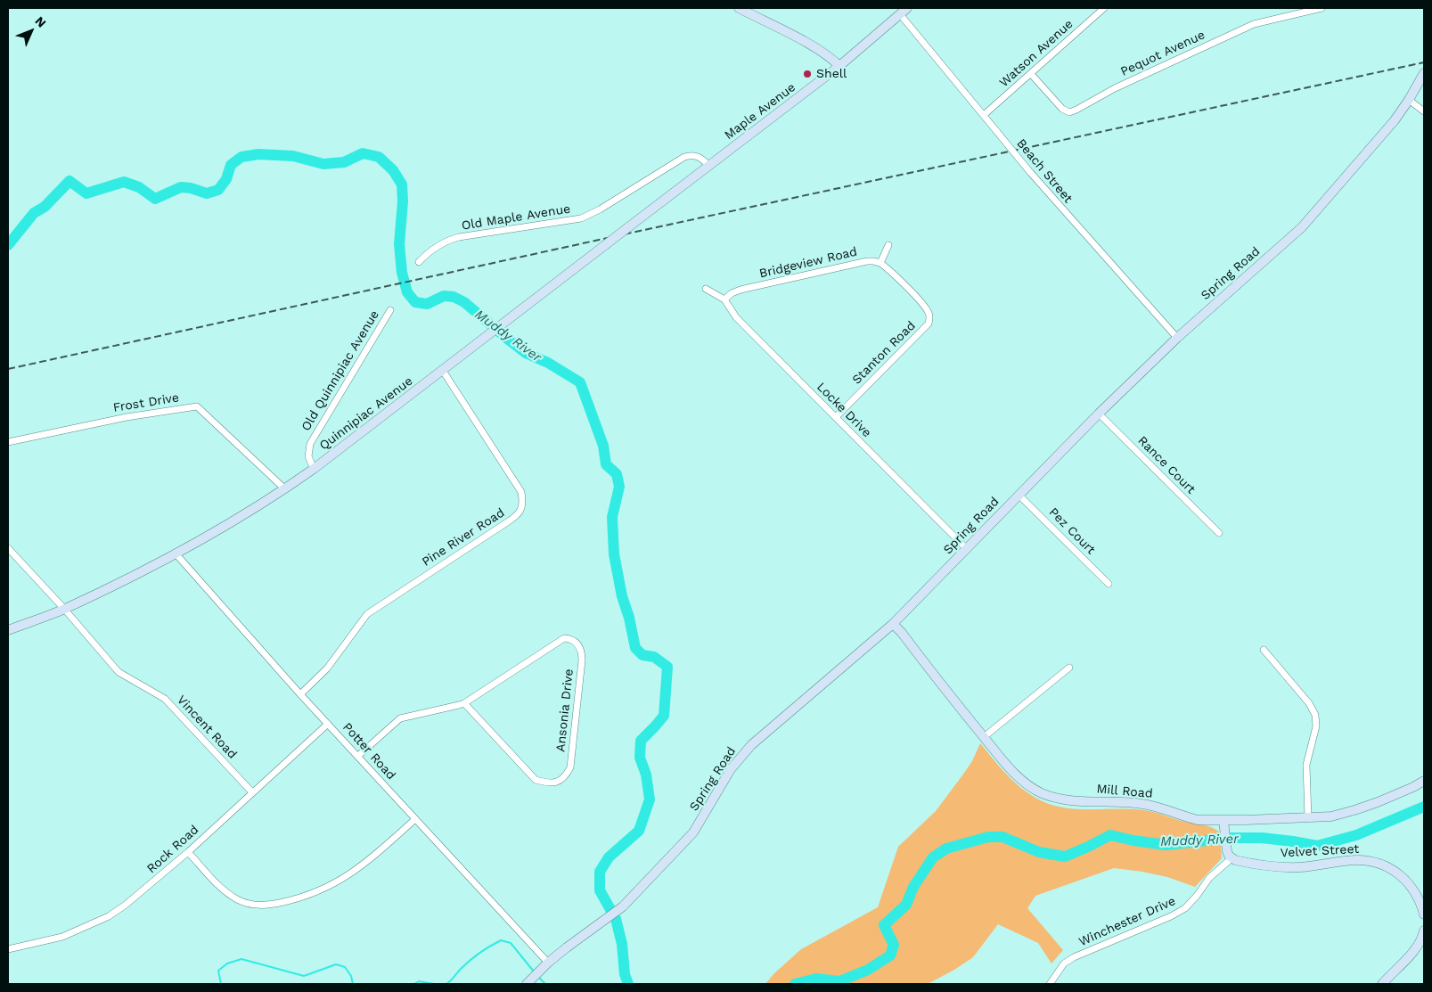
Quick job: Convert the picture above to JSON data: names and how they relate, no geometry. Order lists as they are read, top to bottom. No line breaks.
{"streets":{"street":["Watson Avenue","Pequot Avenue","Maple Avenue","Beach Street","Old Maple Avenue","Bridgeview Road","Spring Road","Stanton Road","Old Quinnipiac Avenue","Frost Drive","Locke Drive","Quinnipiac Avenue","Rance Court","Pez Court","Pine River Road","Ansonia Drive","Vincent Road","Potter Road","Mill Road","Rock Road","Velvet Street","Winchester Drive"]},"crossings":[["Watson Avenue","Pequot Avenue"],["Watson Avenue","Beach Street"],["Maple Avenue","Beach Street"],["Maple Avenue","Old Maple Avenue"],["Maple Avenue","Quinnipiac Avenue"],["Beach Street","Spring Road"],["Old Maple Avenue","Quinnipiac Avenue"],["Bridgeview Road","Stanton Road"],["Bridgeview Road","Locke Drive"],["Spring Road","Locke Drive"],["Spring Road","Rance Court"],["Spring Road","Pez Court"],["Spring Road","Potter Road"],["Spring Road","Mill Road"],["Stanton Road","Locke Drive"],["Old Quinnipiac Avenue","Quinnipiac Avenue"],["Frost Drive","Quinnipiac Avenue"],["Quinnipiac Avenue","Pine River Road"],["Quinnipiac Avenue","Vincent Road"],["Quinnipiac Avenue","Potter Road"],["Pine River Road","Potter Road"],["Ansonia Drive","Potter Road"],["Vincent Road","Rock Road"],["Potter Road","Rock Road"],["Velvet Street","Winchester Drive"]],"water":["Muddy River"],"places":["Shell"],"north":"top right"}
